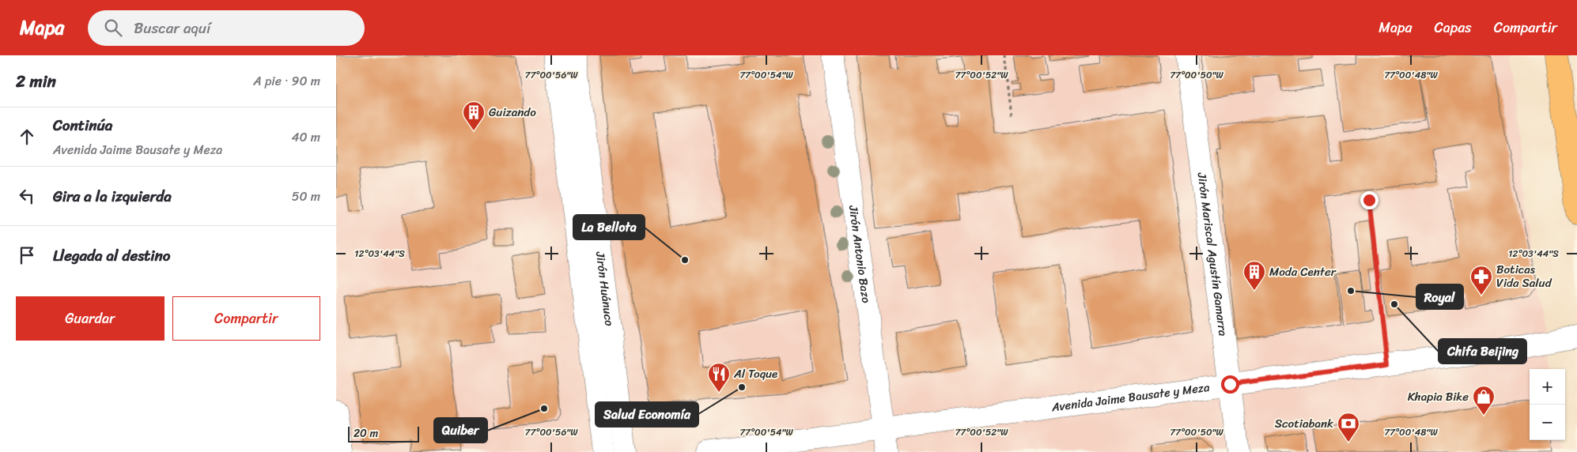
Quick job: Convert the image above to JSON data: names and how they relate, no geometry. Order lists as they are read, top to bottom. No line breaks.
{"streets":{"street":["Jirón Antonio Bazo","Jirón Mariscal Agustín Gamarra","Jirón Huánuco","Avenida Jaime Bausate y Meza"]},"crossings":[["Jirón Antonio Bazo","Avenida Jaime Bausate y Meza"],["Jirón Mariscal Agustín Gamarra","Avenida Jaime Bausate y Meza"]],"places":{"building":["Guizando","Moda Center"],"other":["La Bellota","Royal","Chifa Beijing","Salud Economía","Quiber"],"pharmacy":["Boticas Vida Salud"],"restaurant":["Al Toque"],"shop":["Khapia Bike"],"bank":["Scotiabank"]},"scale_bar":"20 m","page":{"header":"Mapa","search":"Buscar aquí","nav":["Mapa","Capas","Compartir"],"heading":["2 min","A pie · 90 m"],"list":[["Continúa","Avenida Jaime Bausate y Meza","40 m"],["Gira a la izquierda","50 m"],"Llegada al destino"],"buttons":["Guardar","Compartir"],"map_buttons":["+","−"],"scale":"20 m"},"coordinates":["77°00'56\"W","77°00'54\"W","77°00'52\"W","77°00'50\"W","77°00'48\"W","12°03'44\"S"]}
